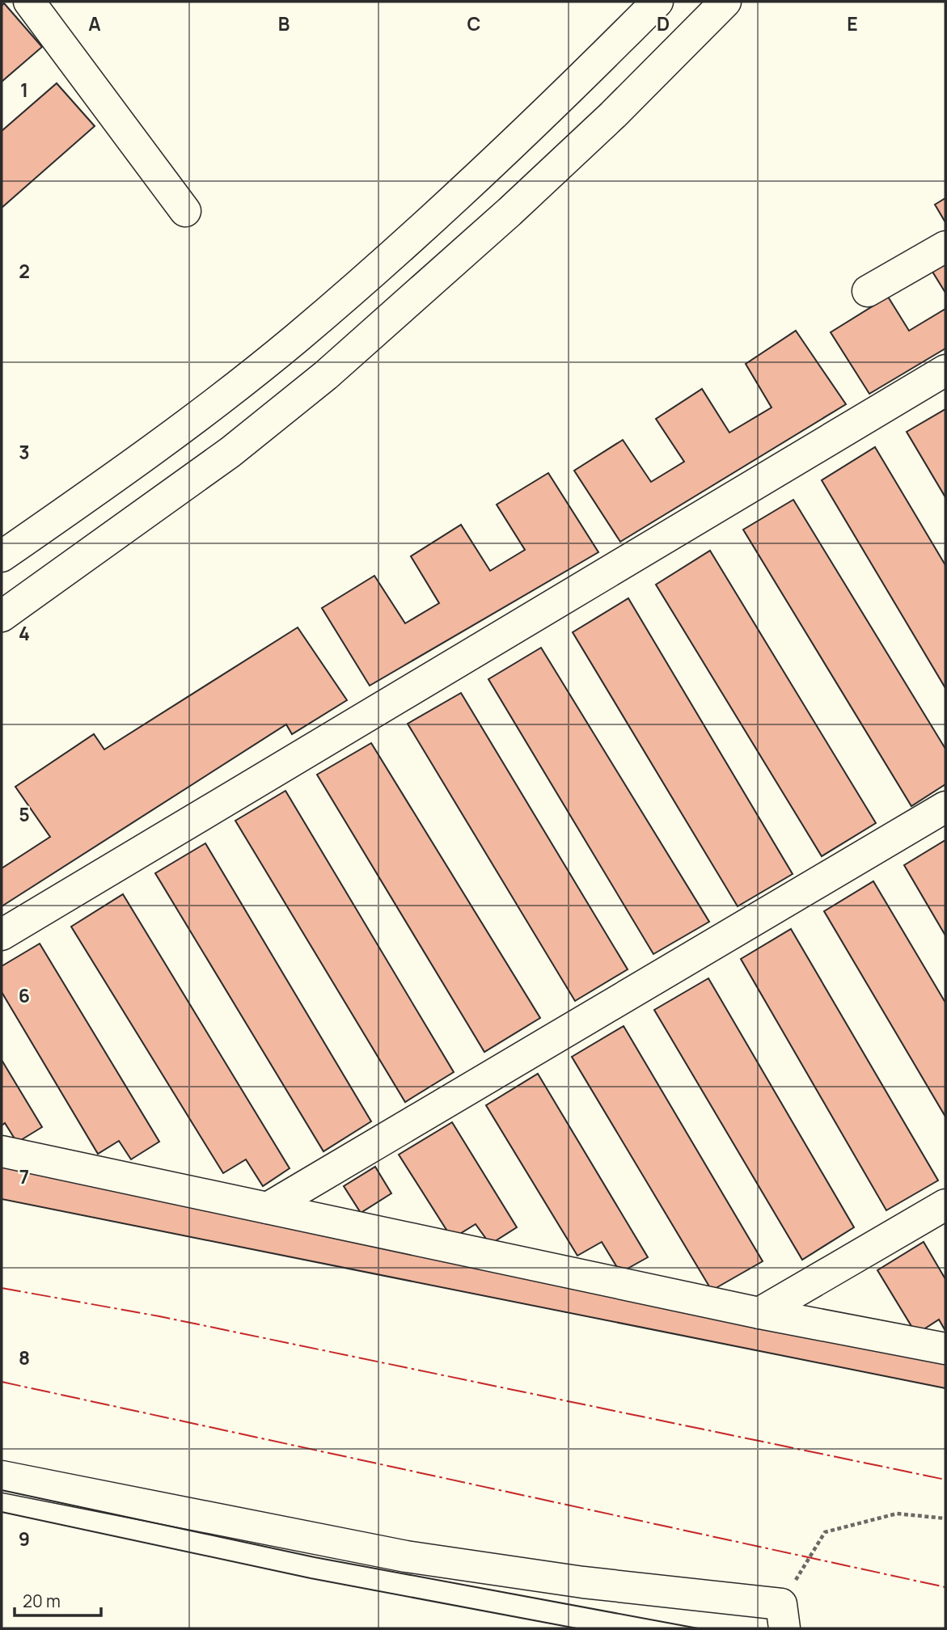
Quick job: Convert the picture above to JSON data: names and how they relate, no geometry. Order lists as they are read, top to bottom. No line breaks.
{"scale_bar":"20 m","grid":{"columns":["A","B","C","D","E"],"rows":["1","2","3","4","5","6","7","8","9"]}}
